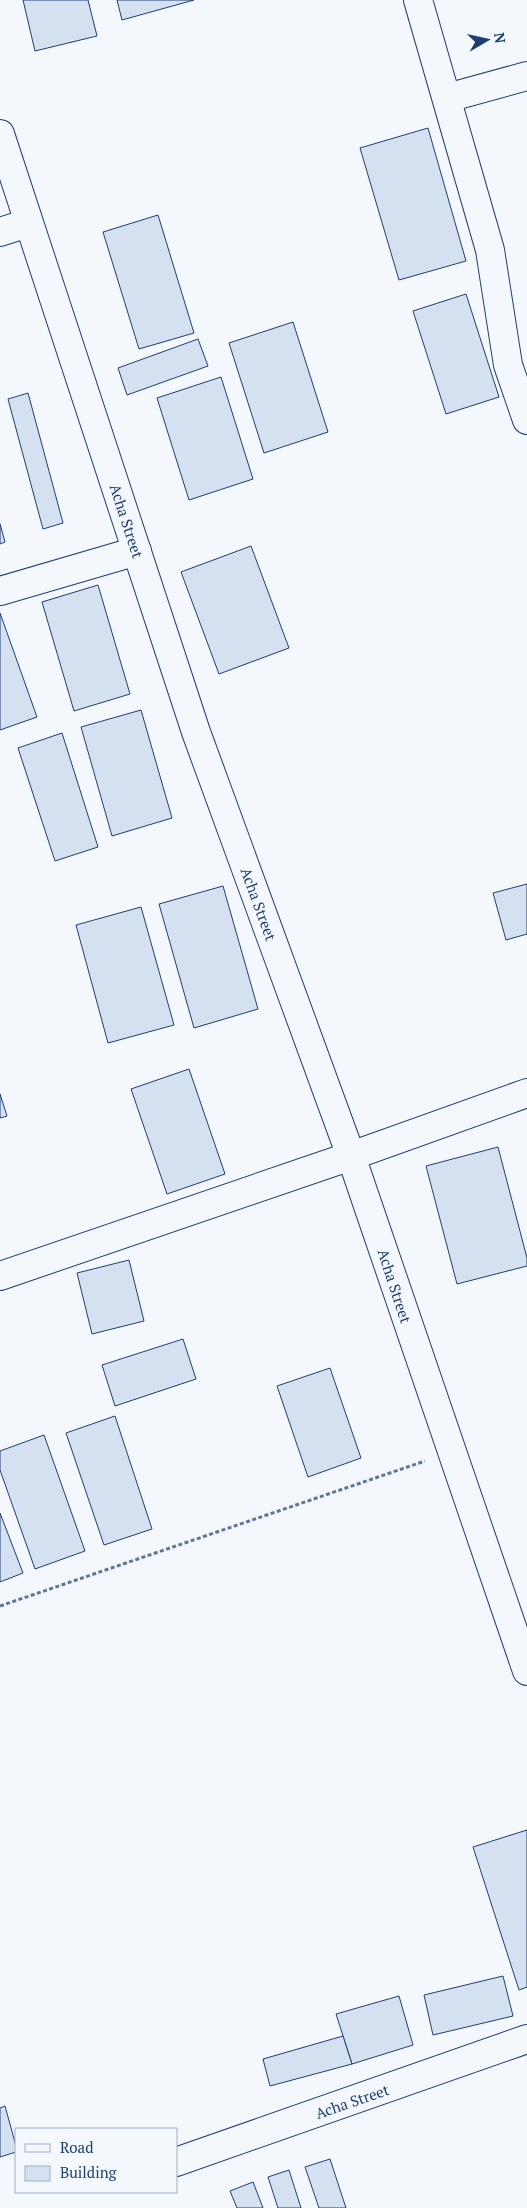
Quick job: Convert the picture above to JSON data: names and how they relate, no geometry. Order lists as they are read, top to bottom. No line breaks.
{"streets":{"street":["Acha Street"]},"legend":["Road","Building"],"north":"right"}
